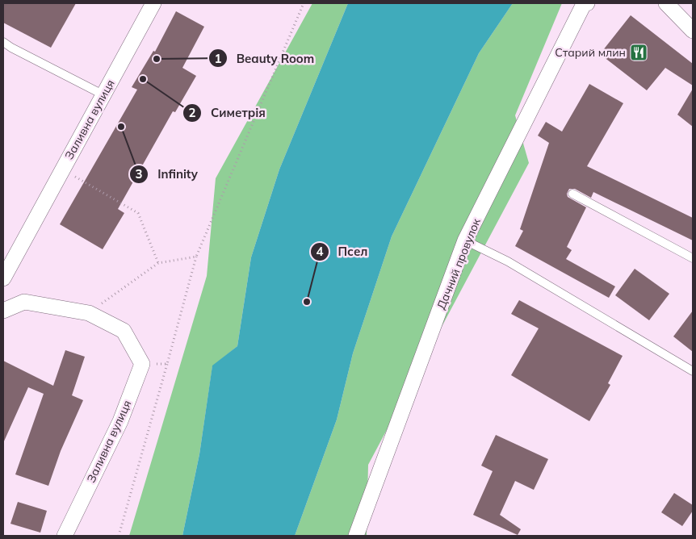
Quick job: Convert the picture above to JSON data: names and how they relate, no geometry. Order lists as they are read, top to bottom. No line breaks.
{"streets":{"street":["Заливна вулиця","Дачний провулок"]},"places":{"restaurant":["Старий млин"],"other":["Beauty Room","Симетрія","Infinity","Псел"]}}
